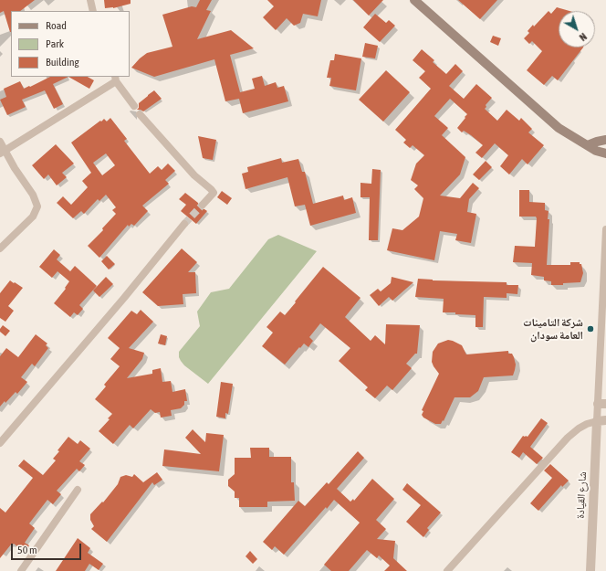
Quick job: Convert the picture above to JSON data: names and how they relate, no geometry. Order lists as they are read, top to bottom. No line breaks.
{"streets":{"street":["شارع القيادة"]},"places":["شركة التامينات العامة سودان"],"legend":["Road","Park","Building"],"scale_bar":"50 m","north":"bottom right"}
